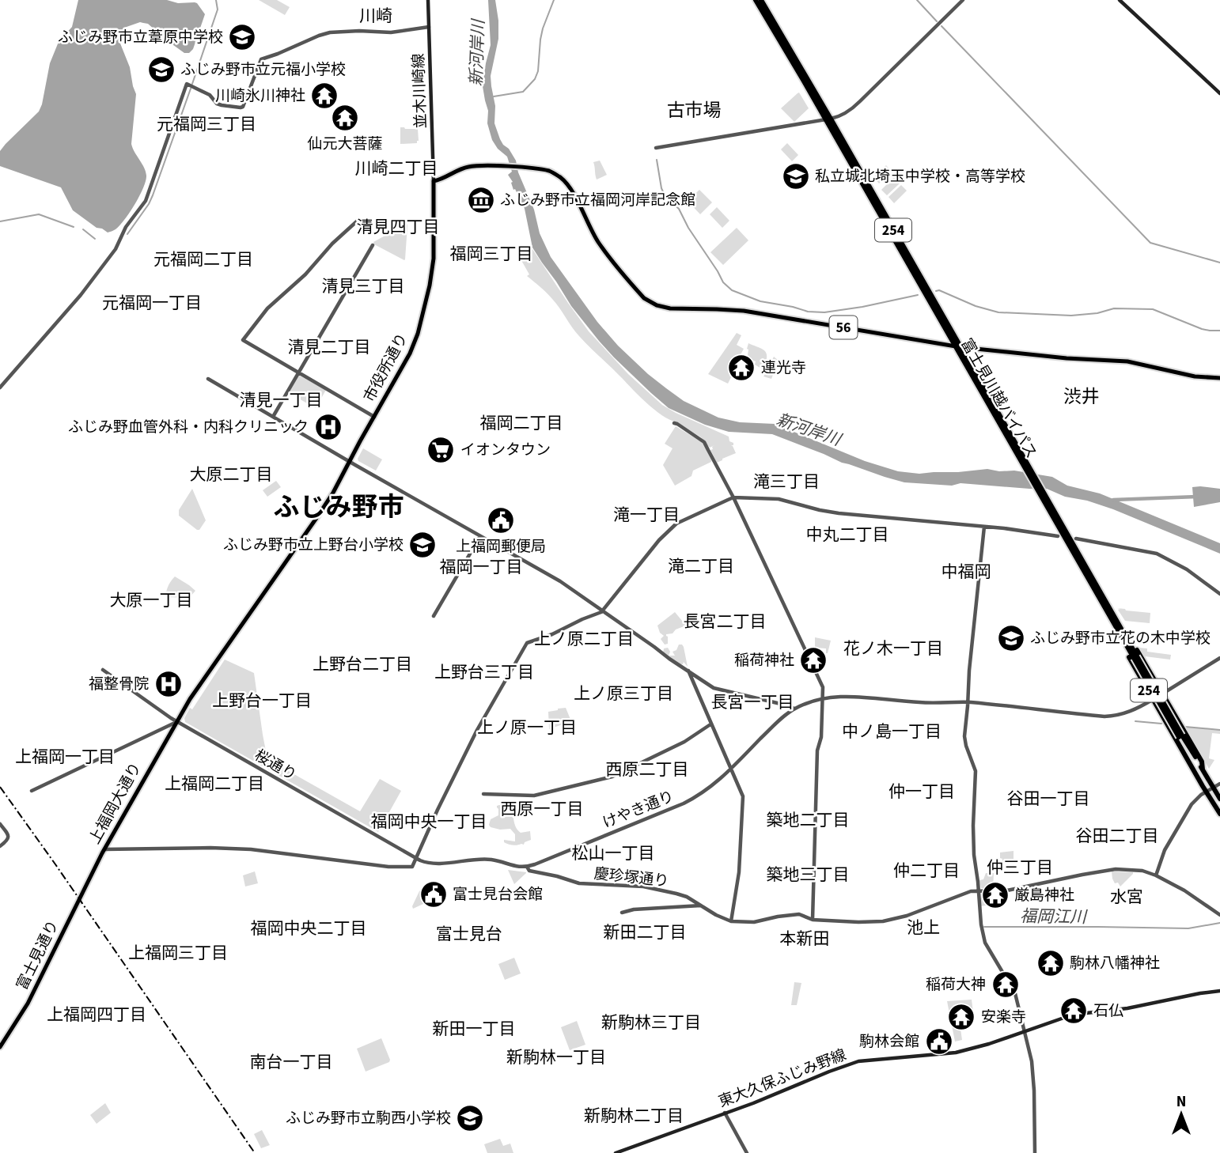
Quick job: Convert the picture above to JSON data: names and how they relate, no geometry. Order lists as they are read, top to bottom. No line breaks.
{"streets":{"highway":["254","富士見川越バイパス"],"main road":["並木川崎線","56","市役所通り","上福岡大通り","富士見通り","東大久保ふじみ野線"],"street":["桜通り","けやき通り","慶珍塚通り"]},"crossings":[["並木川崎線","56"],["並木川崎線","市役所通り"],["254","富士見川越バイパス"],["254","けやき通り"],["56","市役所通り"],["56","富士見川越バイパス"],["市役所通り","上福岡大通り"],["桜通り","上福岡大通り"],["桜通り","慶珍塚通り"],["上福岡大通り","富士見通り"],["けやき通り","慶珍塚通り"]],"districts":["川崎","古市場","元福岡三丁目","川崎二丁目","清見四丁目","福岡三丁目","元福岡二丁目","清見三丁目","元福岡一丁目","清見二丁目","渋井","清見一丁目","福岡二丁目","大原二丁目","滝三丁目","ふじみ野市","滝一丁目","中丸二丁目","滝二丁目","福岡一丁目","中福岡","大原一丁目","長宮二丁目","上ノ原二丁目","花ノ木一丁目","上野台二丁目","上野台三丁目","上ノ原三丁目","上野台一丁目","長宮一丁目","上ノ原一丁目","中ノ島一丁目","上福岡一丁目","西原二丁目","上福岡二丁目","仲一丁目","谷田一丁目","西原一丁目","築地二丁目","福岡中央一丁目","谷田二丁目","松山一丁目","仲三丁目","仲二丁目","築地三丁目","水宮","池上","福岡中央二丁目","新田二丁目","富士見台","本新田","上福岡三丁目","上福岡四丁目","新駒林三丁目","新田一丁目","新駒林一丁目","南台一丁目","新駒林二丁目"],"water":["新河岸川","福岡江川"],"places":{"school or university":["ふじみ野市立葦原中学校","ふじみ野市立元福小学校","私立城北埼玉中学校・高等学校","ふじみ野市立上野台小学校","ふじみ野市立花の木中学校","ふじみ野市立駒西小学校"],"temple":["川崎氷川神社","仙元大菩薩","連光寺","稲荷神社","厳島神社","駒林八幡神社","稲荷大神","石仏","安楽寺"],"museum":["ふじみ野市立福岡河岸記念館"],"hospital":["ふじみ野血管外科・内科クリニック","福整骨院"],"supermarket":["イオンタウン"],"public building":["上福岡郵便局","富士見台会館","駒林会館"]},"north":"top"}
